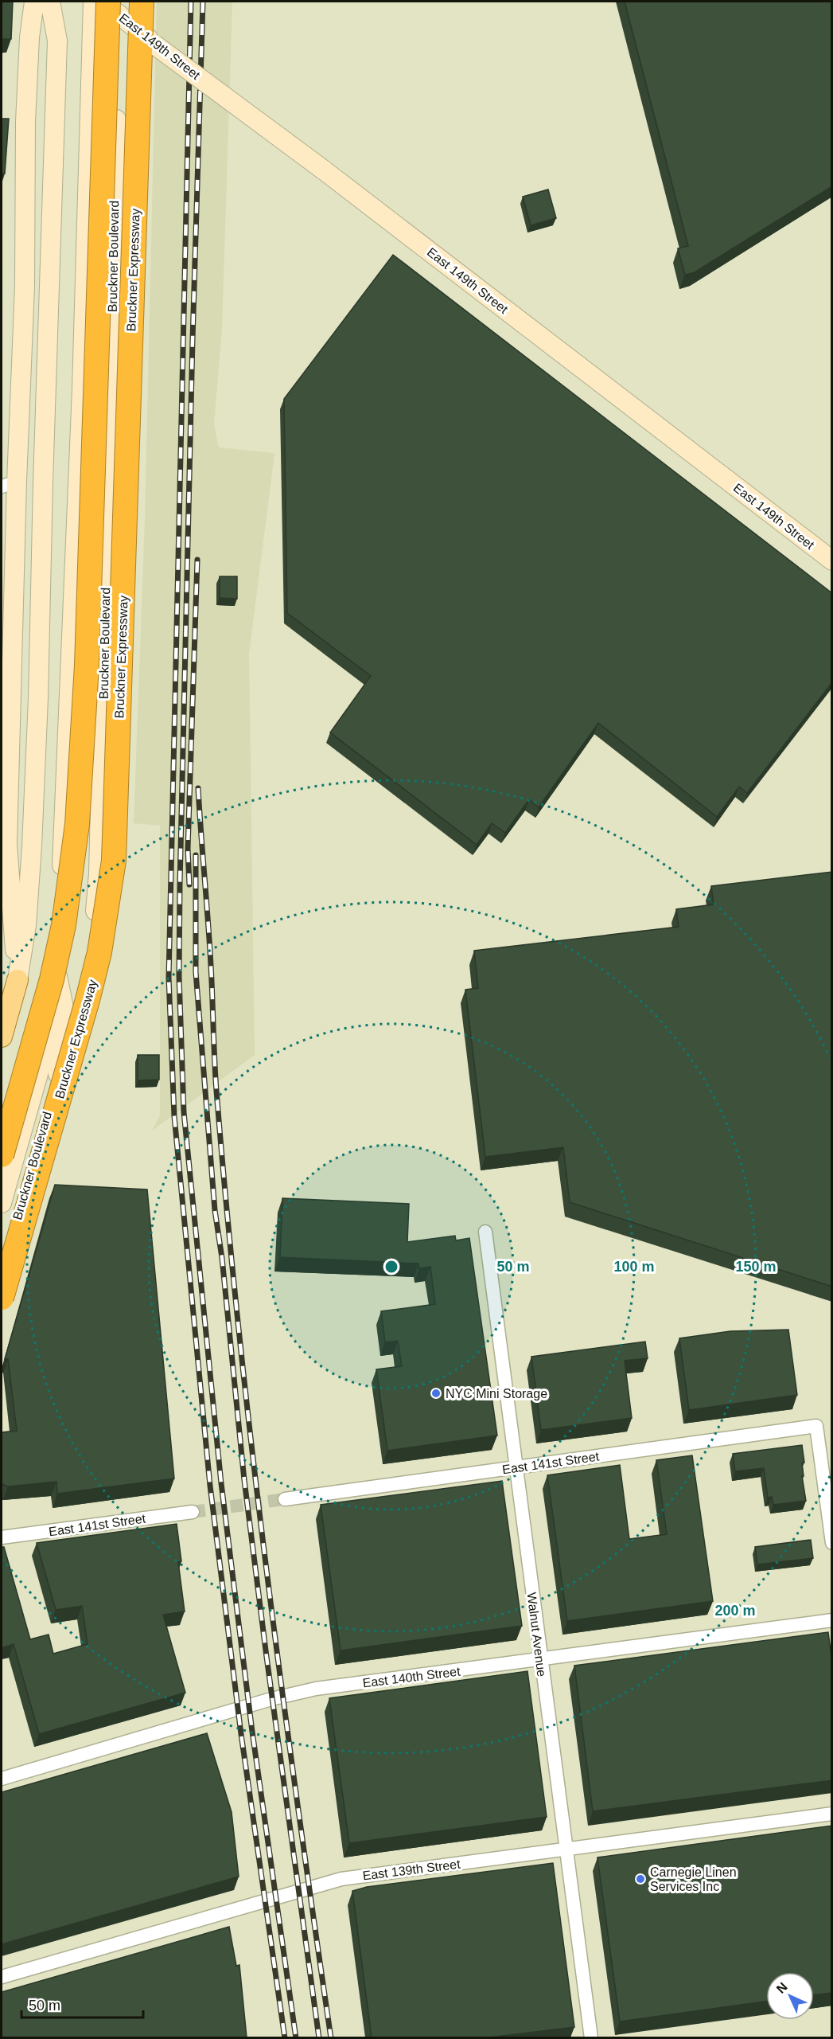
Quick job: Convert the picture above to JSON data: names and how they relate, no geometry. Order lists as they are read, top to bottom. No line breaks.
{"streets":{"highway":["Bruckner Expressway"],"main road":["East 149th Street","Bruckner Boulevard"],"street":["East 141st Street","Walnut Avenue","East 140th Street","East 139th Street"]},"crossings":[["East 149th Street","Bruckner Boulevard"],["East 141st Street","Walnut Avenue"],["Walnut Avenue","East 140th Street"],["Walnut Avenue","East 139th Street"]],"places":["NYC Mini Storage","Carnegie Linen Services Inc"],"scale_bar":"50 m","north":"top left","rings":["50 m","100 m","150 m","200 m"]}
